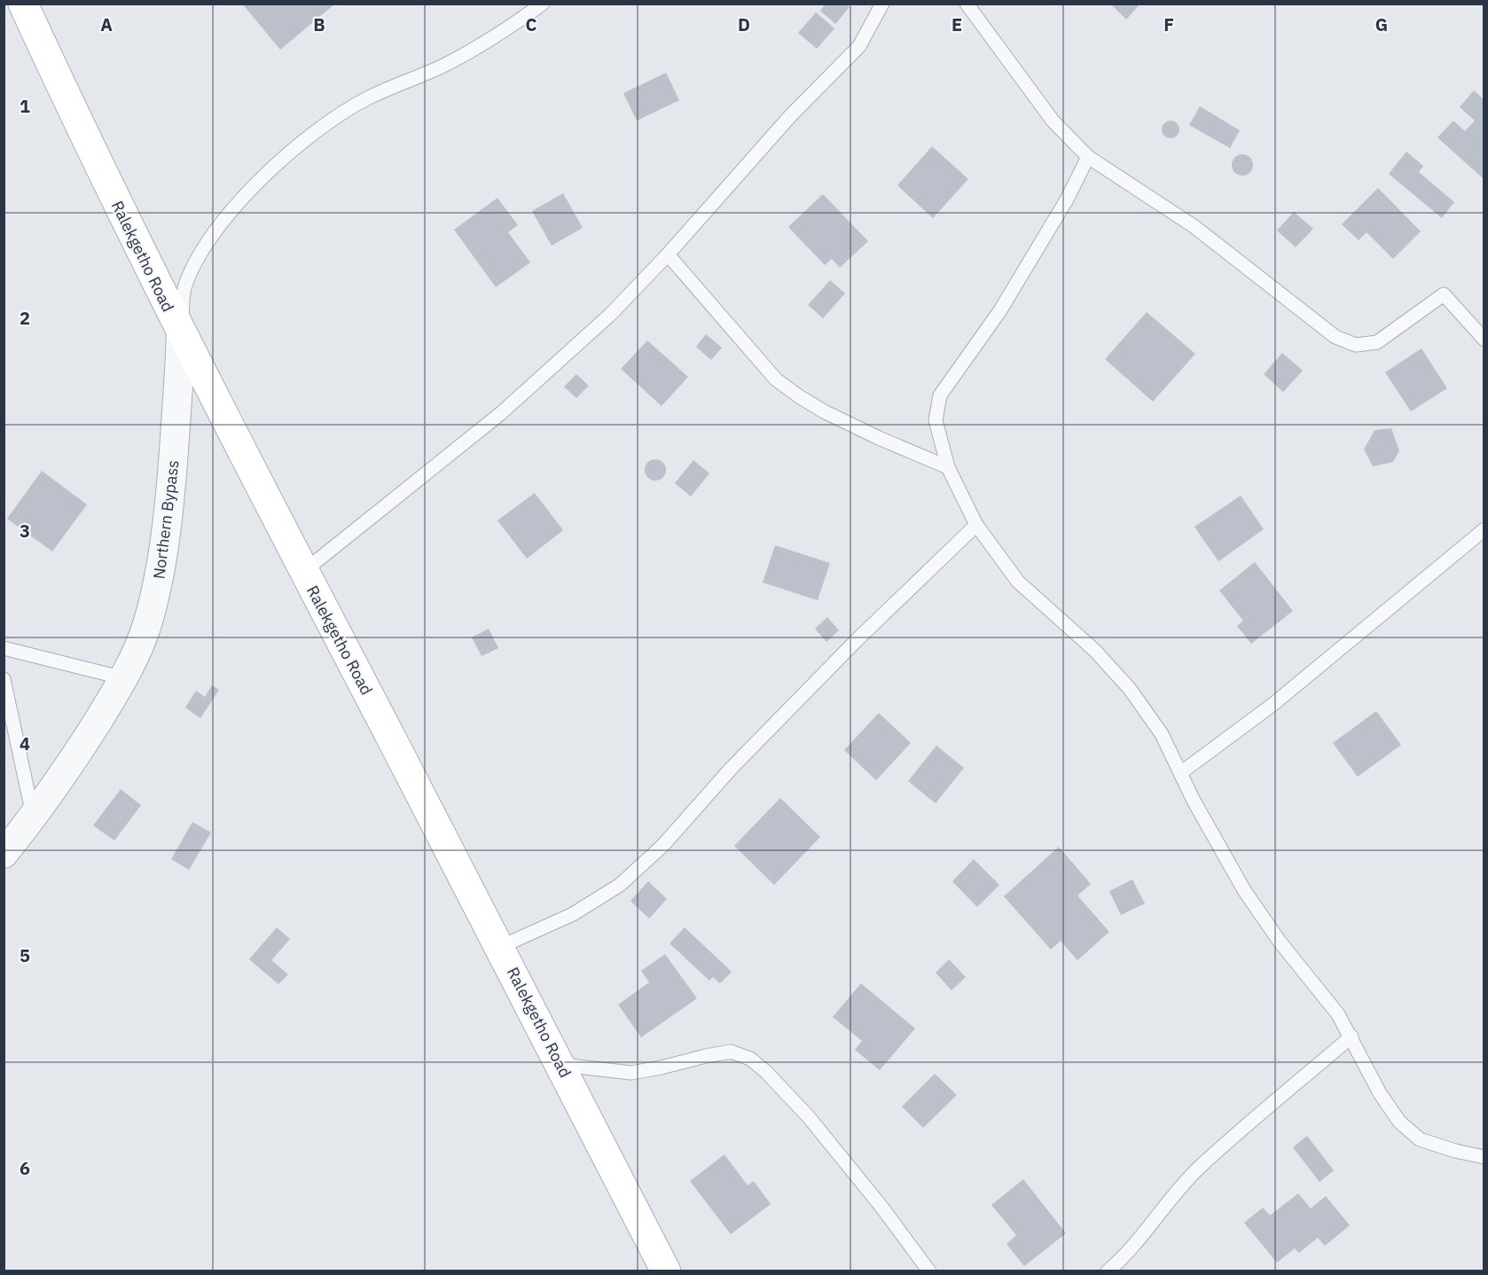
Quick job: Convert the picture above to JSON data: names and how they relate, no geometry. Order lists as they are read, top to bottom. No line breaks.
{"streets":{"main road":["Ralekgetho Road"],"street":["Northern Bypass"]},"crossings":[["Ralekgetho Road","Northern Bypass"]],"grid":{"columns":["A","B","C","D","E","F","G"],"rows":["1","2","3","4","5","6"]}}
